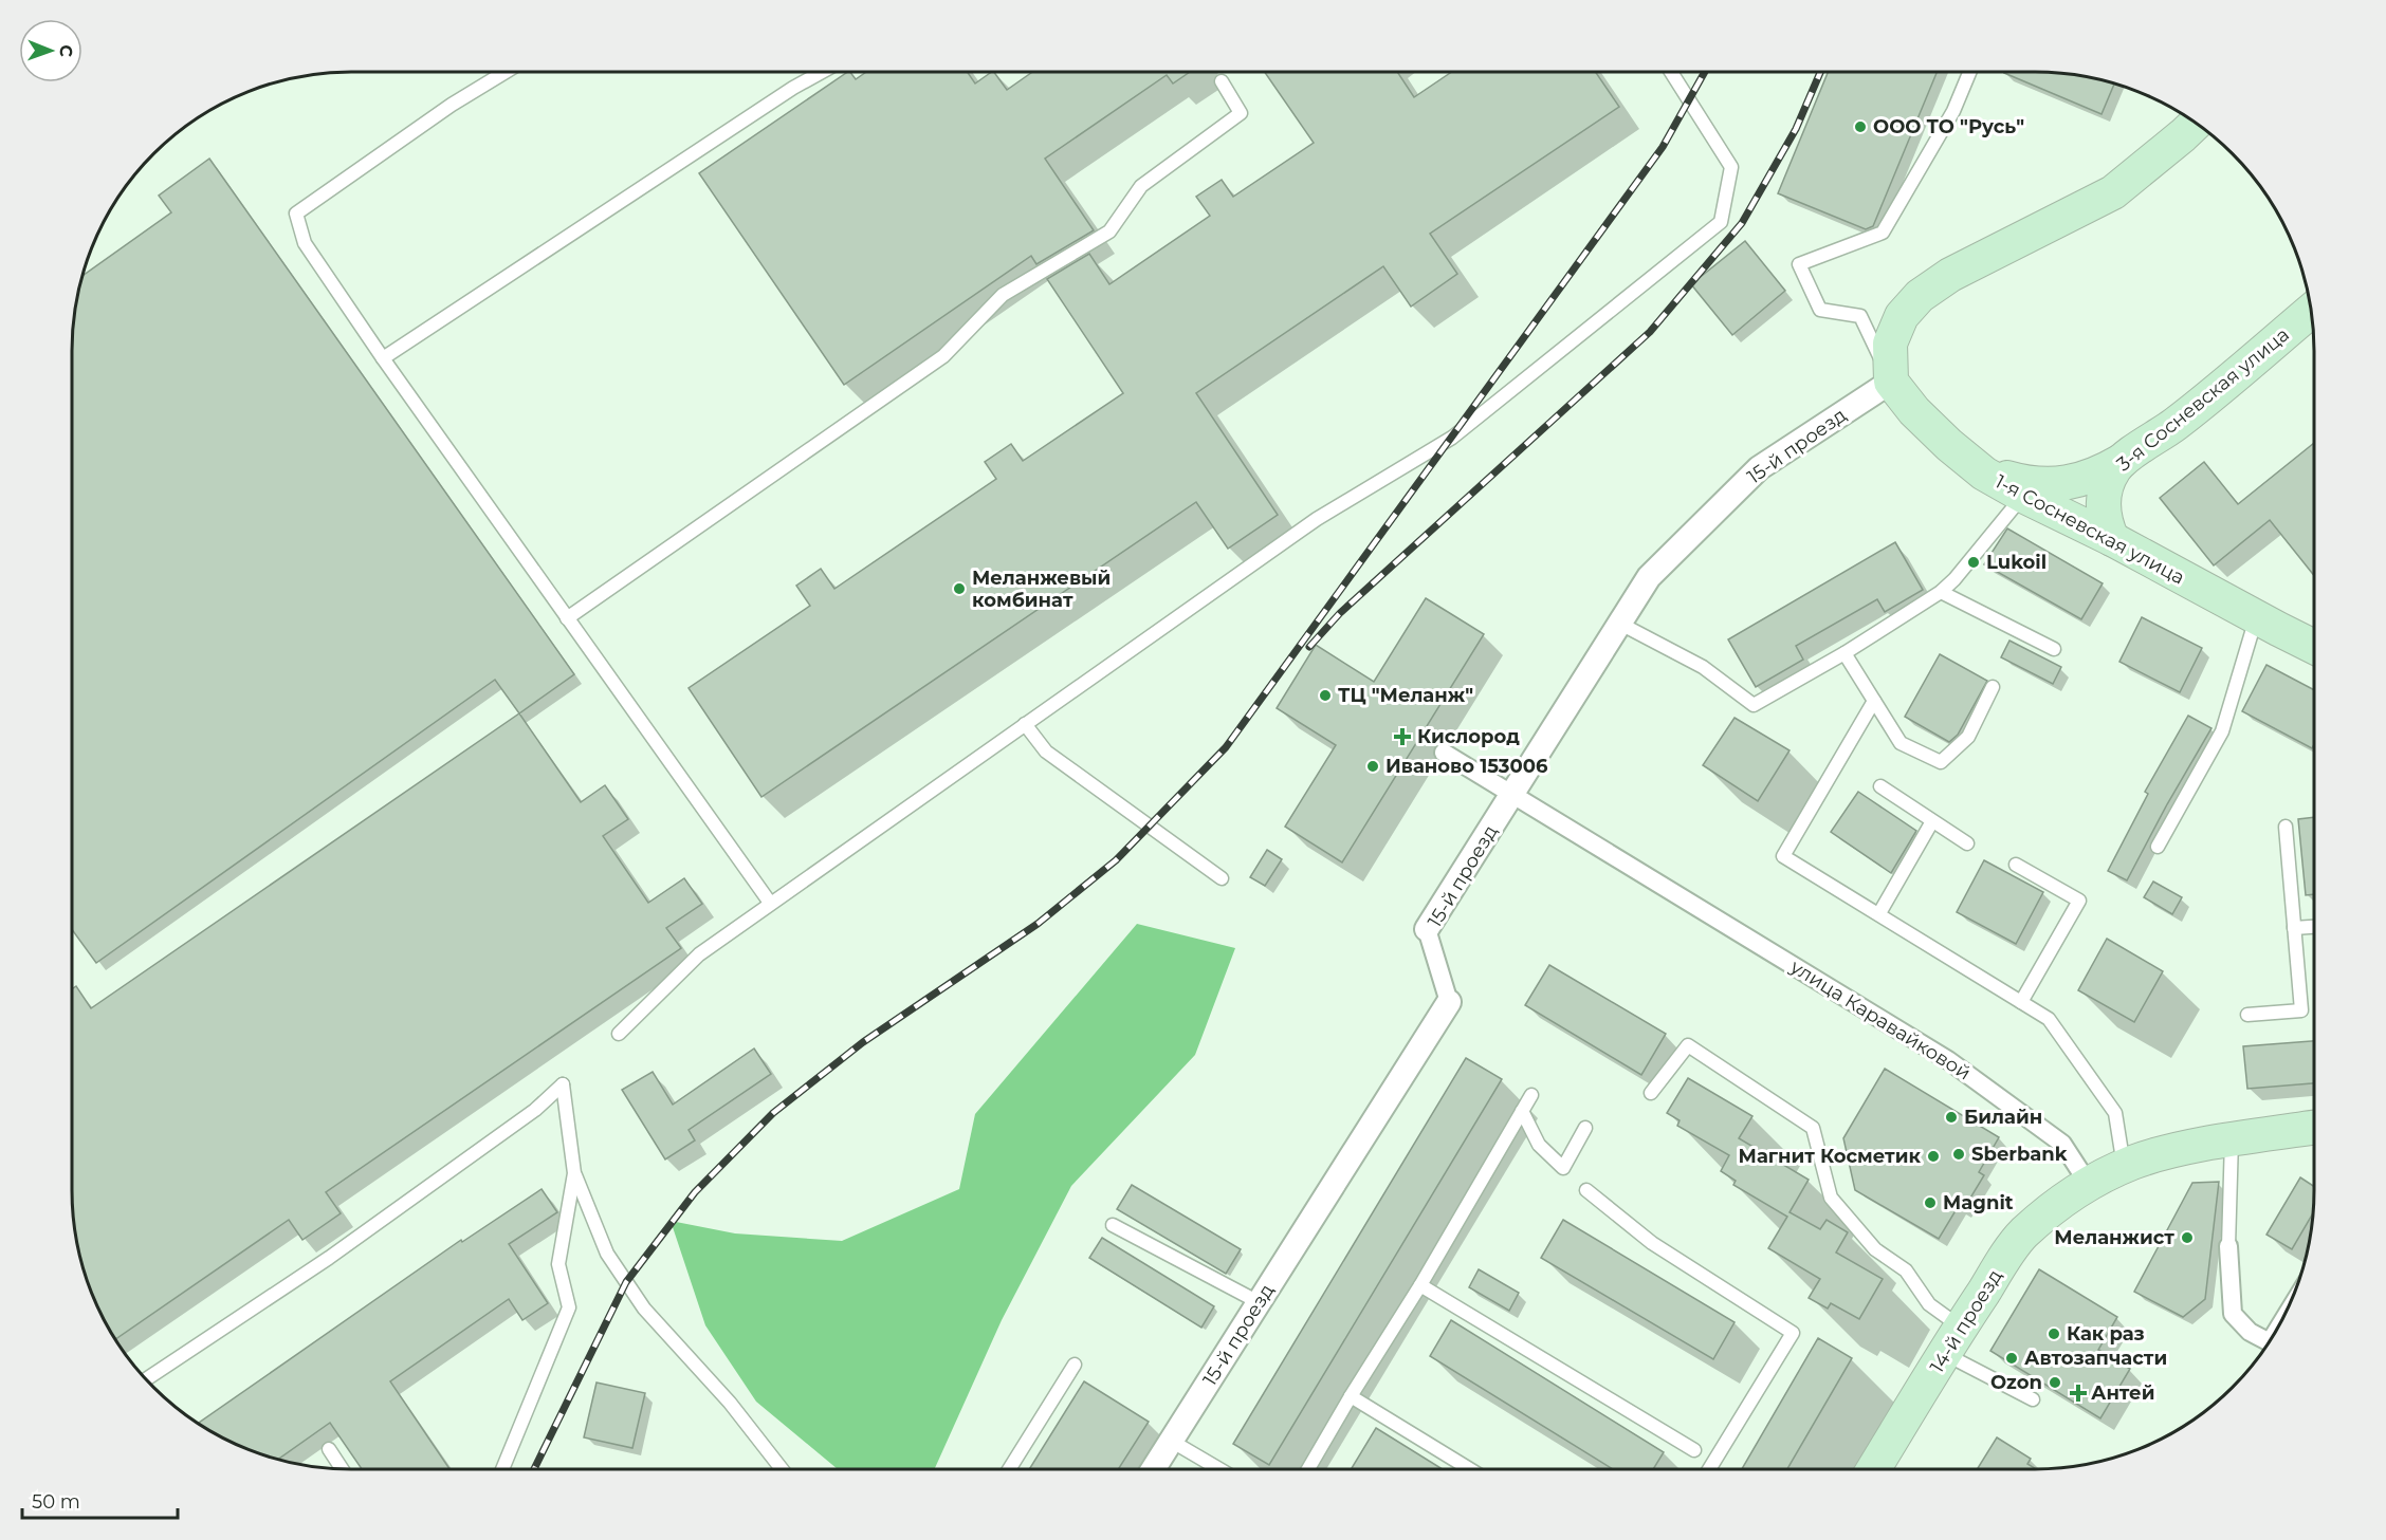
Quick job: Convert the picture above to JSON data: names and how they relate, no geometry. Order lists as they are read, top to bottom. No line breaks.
{"streets":{"main road":["3-я Сосневская улица","1-я Сосневская улица","14-й проезд"],"street":["15-й проезд","улица Каравайковой"]},"crossings":[["3-я Сосневская улица","1-я Сосневская улица"],["15-й проезд","1-я Сосневская улица"],["15-й проезд","улица Каравайковой"],["улица Каравайковой","14-й проезд"]],"places":{"other":["ООО ТО \"Русь\"","Lukoil","Меланжевый комбинат","ТЦ \"Меланж\"","Иваново 153006","Билайн","Sberbank","Магнит Косметик","Magnit","Меланжист","Как раз","Автозапчасти","Ozon"],"health":["Кислород","Антей"]},"scale_bar":"50 m","north":"right"}
